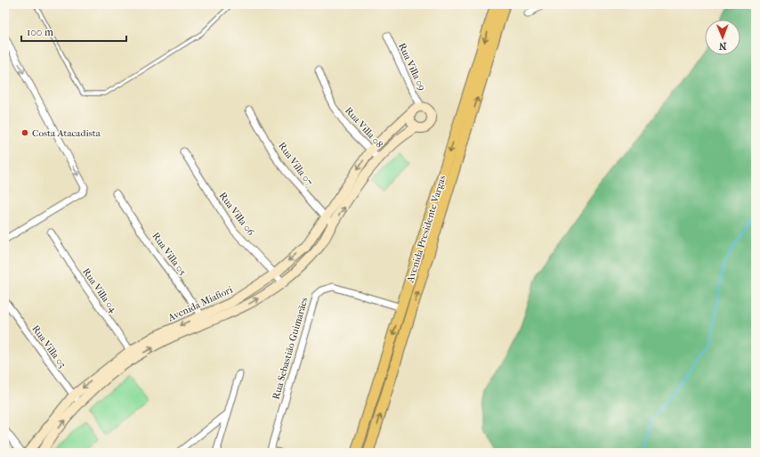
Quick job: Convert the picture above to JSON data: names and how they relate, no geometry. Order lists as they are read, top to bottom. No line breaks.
{"streets":{"main road":["Avenida Presidente Vargas"],"street":["Rua Villa 09","Rua Villa 08","Rua Villa 07","Rua Villa 06","Rua Villa 05","Rua Villa 04","Avenida Miafiori","Rua Villa 03","Rua Sebastião Guimarães"]},"crossings":[["Rua Villa 09","Avenida Miafiori"],["Rua Villa 08","Avenida Miafiori"],["Rua Villa 07","Avenida Miafiori"],["Rua Villa 06","Avenida Miafiori"],["Avenida Presidente Vargas","Rua Sebastião Guimarães"],["Rua Villa 05","Avenida Miafiori"],["Rua Villa 04","Avenida Miafiori"],["Avenida Miafiori","Rua Villa 03"]],"places":["Costa Atacadista"],"scale_bar":"100 m","north":"bottom"}
